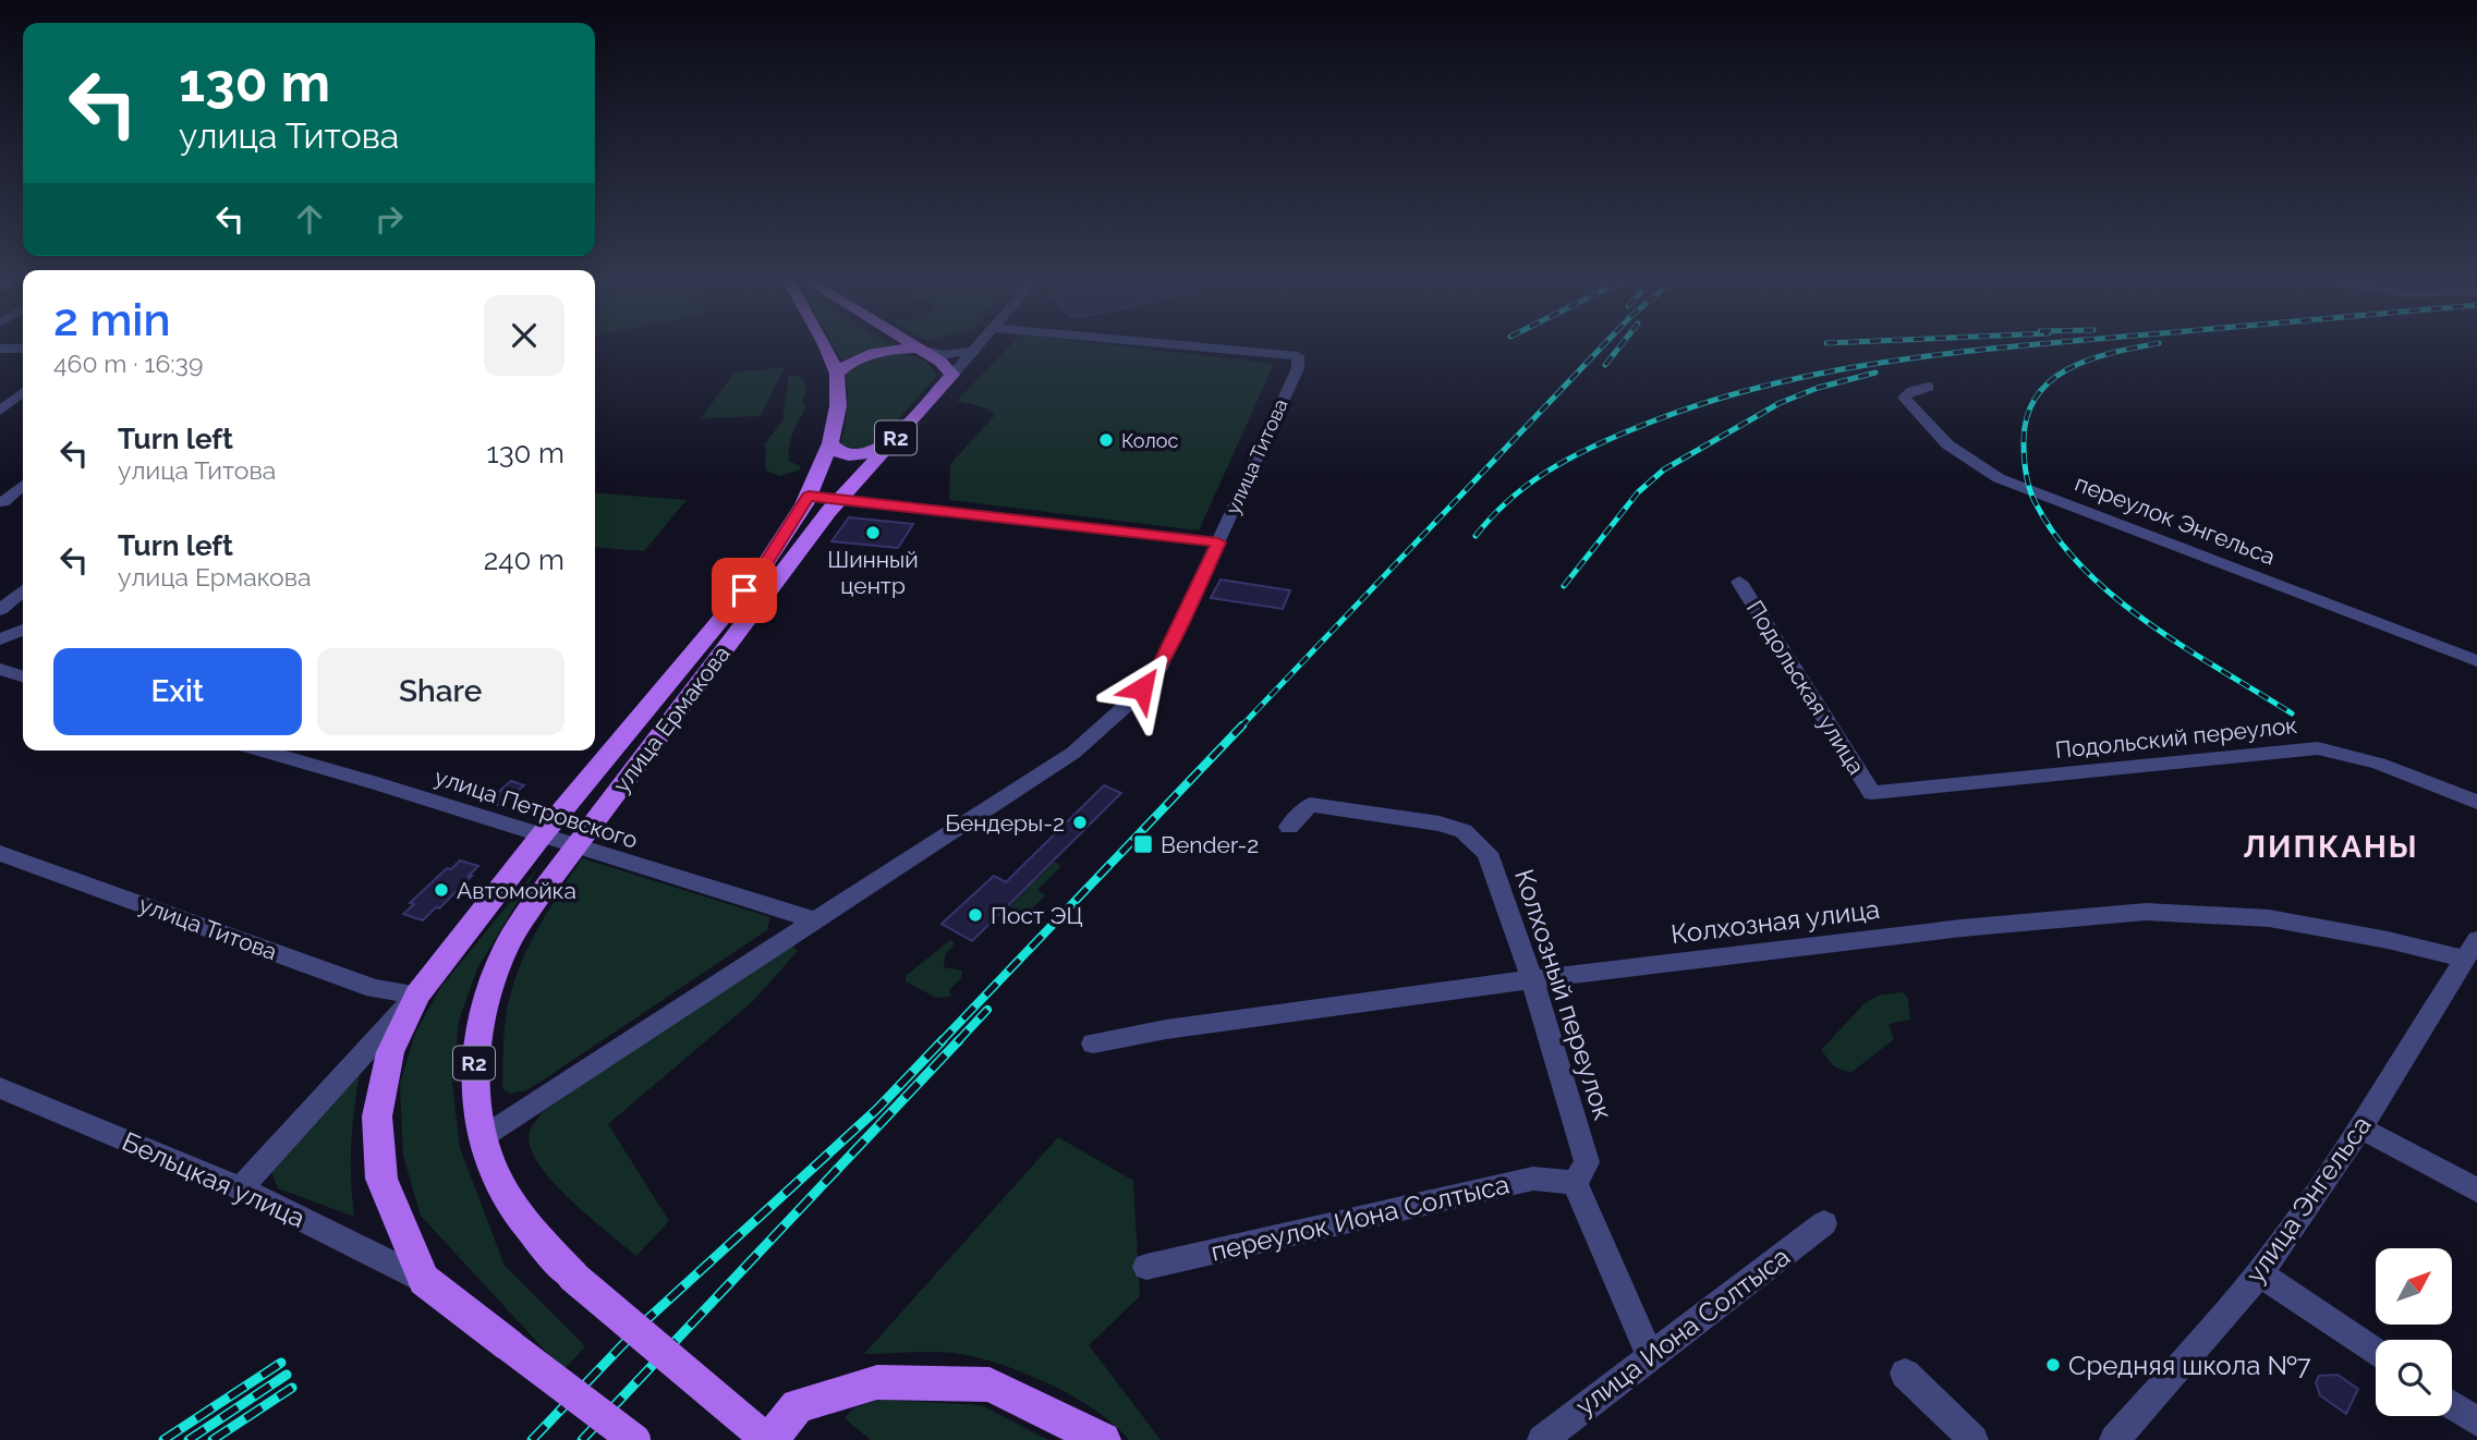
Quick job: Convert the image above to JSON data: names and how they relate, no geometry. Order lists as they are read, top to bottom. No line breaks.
{"streets":{"main road":["R2","улица Ермакова"],"street":["улица Титова","переулок Энгельса","Подольская улица","Подольский переулок","улица Петровского","Колхозная улица","Колхозный переулок","Бельцкая улица","улица Энгельса","переулок Иона Солтыса","улица Иона Солтыса"]},"crossings":[["R2","улица Ермакова"],["R2","улица Петровского"],["улица Титова","улица Ермакова"],["Подольская улица","Подольский переулок"],["улица Ермакова","улица Петровского"],["улица Ермакова","Бельцкая улица"],["Колхозная улица","Колхозный переулок"],["Колхозная улица","улица Энгельса"],["Колхозный переулок","переулок Иона Солтыса"]],"districts":["ЛИПКАНЫ"],"places":{"other":["Колос","Шинный центр","Бендеры-2","Автомойка","Пост ЭЦ","Средняя школа №7"],"transit":["Bender-2"]},"north":"top right","page":{"turn":["130 m","улица Титова"],"heading":["2 min","460 m · 16:39"],"list":[{"name":"Turn left","note":"улица Титова","value":"130 m"},{"name":"Turn left","note":"улица Ермакова","value":"240 m"}],"buttons":["Exit","Share"]}}
